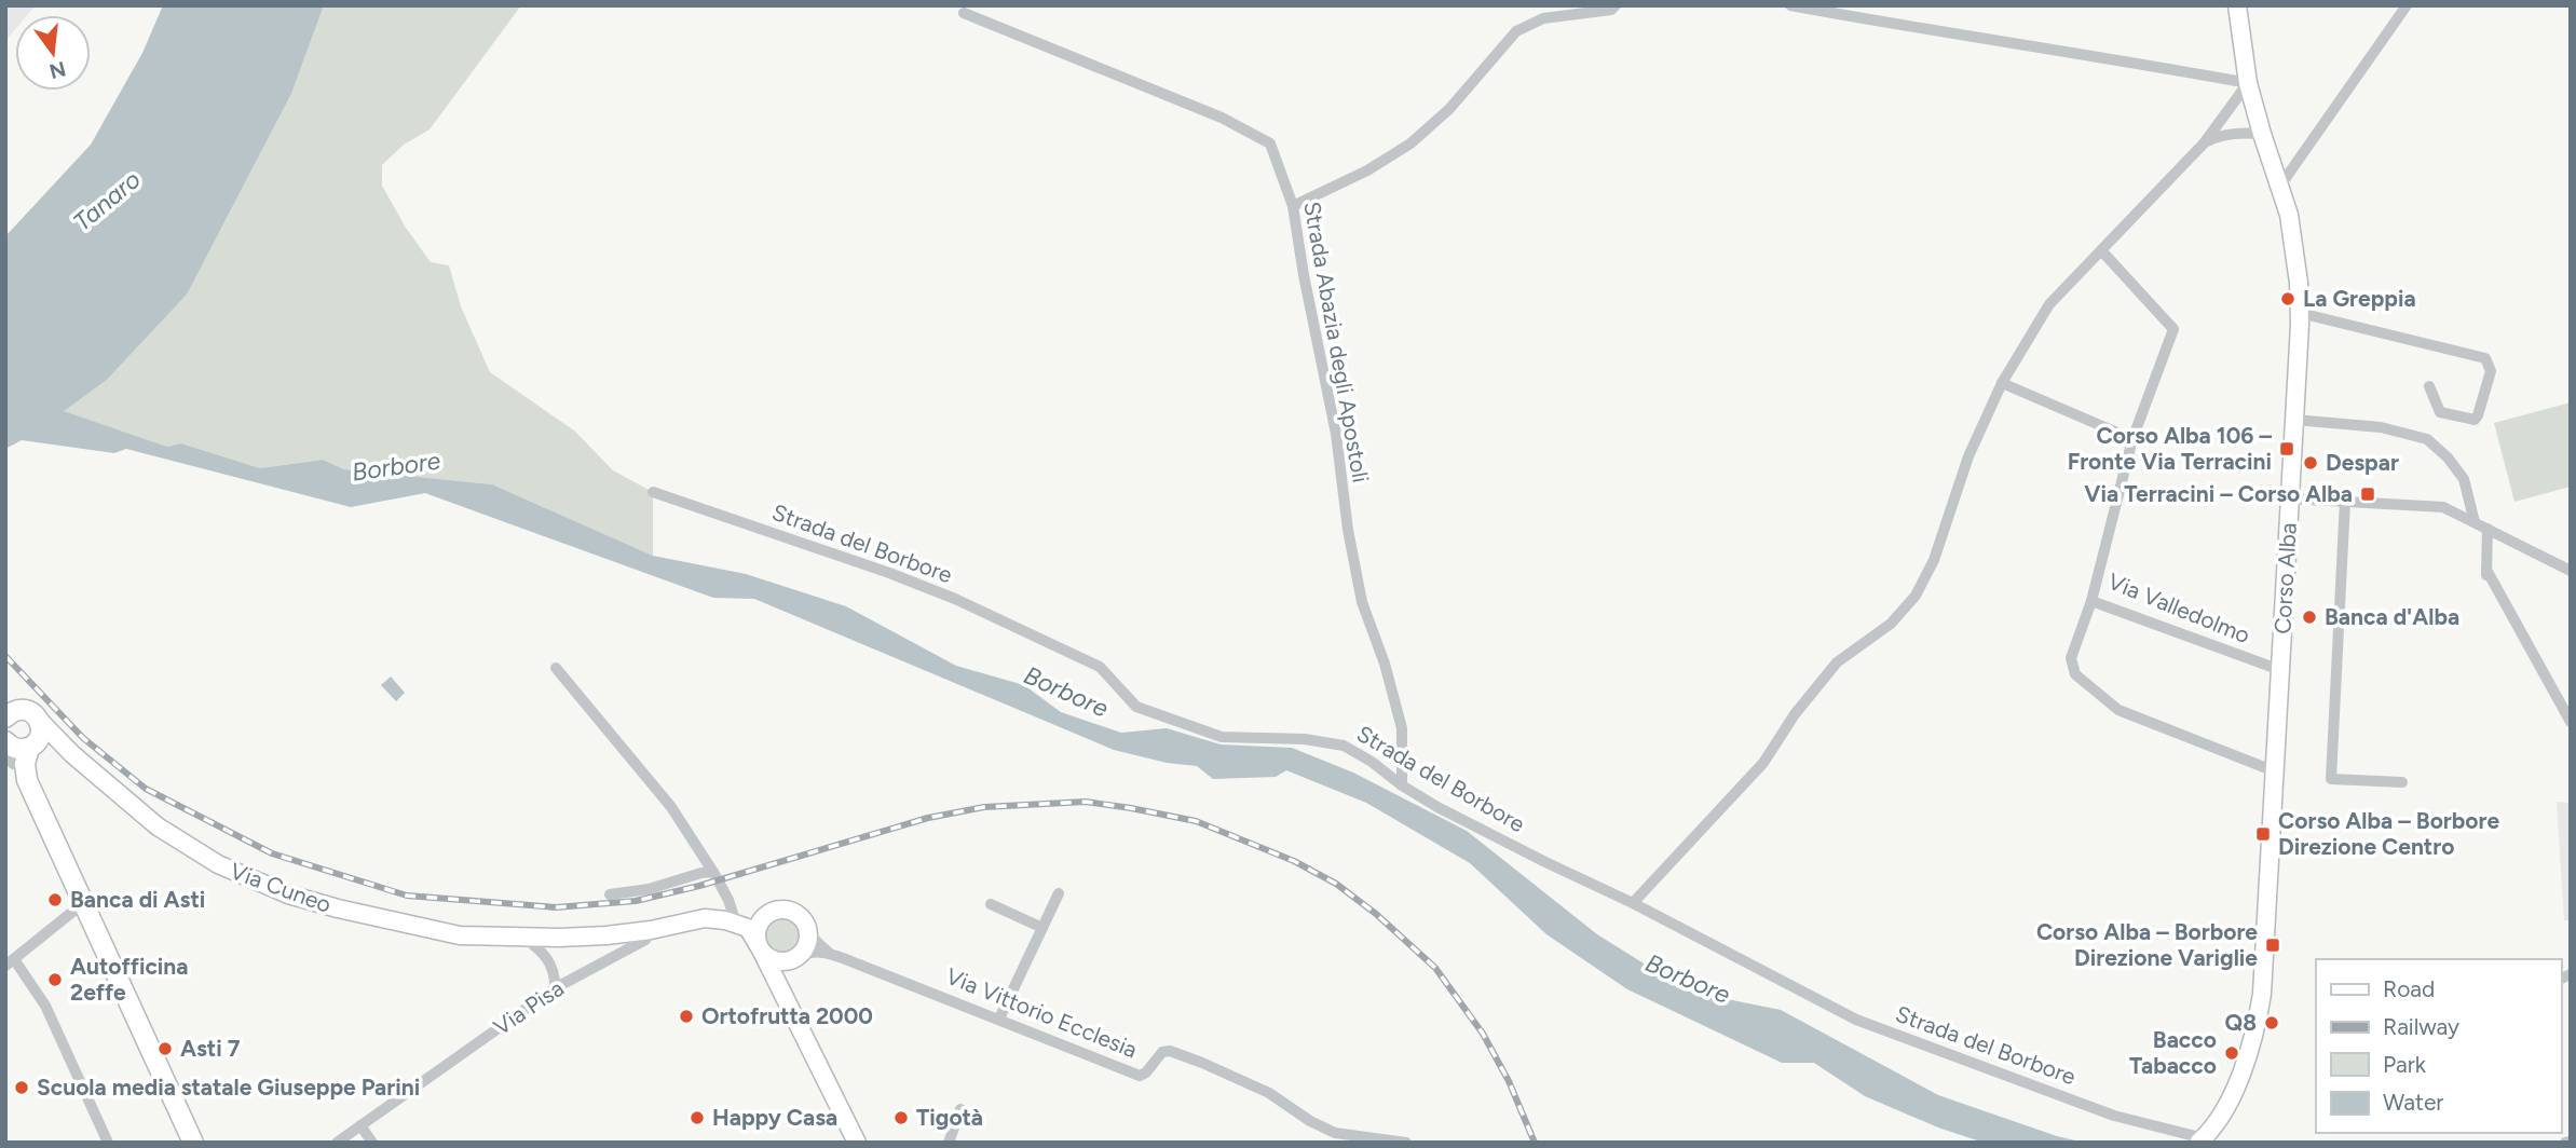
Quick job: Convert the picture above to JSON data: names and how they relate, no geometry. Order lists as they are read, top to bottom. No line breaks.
{"streets":{"street":["Strada Abazia degli Apostoli","Strada del Borbore","Corso Alba","Via Valledolmo","Via Cuneo","Via Pisa","Via Vittorio Ecclesia"]},"crossings":[["Strada Abazia degli Apostoli","Strada del Borbore"],["Strada del Borbore","Corso Alba"],["Corso Alba","Via Valledolmo"],["Via Cuneo","Via Pisa"],["Via Pisa","Via Vittorio Ecclesia"]],"water":["Tanaro","Borbore"],"places":{"other":["La Greppia","Despar","Banca d'Alba","Banca di Asti","Autofficina 2effe","Ortofrutta 2000","Q8","Asti 7","Bacco Tabacco","Scuola media statale Giuseppe Parini","Happy Casa","Tigotà"],"transit":["Corso Alba 106 – Fronte Via Terracini","Via Terracini – Corso Alba","Corso Alba – Borbore Direzione Centro","Corso Alba – Borbore Direzione Variglie"]},"legend":["Road","Railway","Park","Water"],"north":"bottom"}
